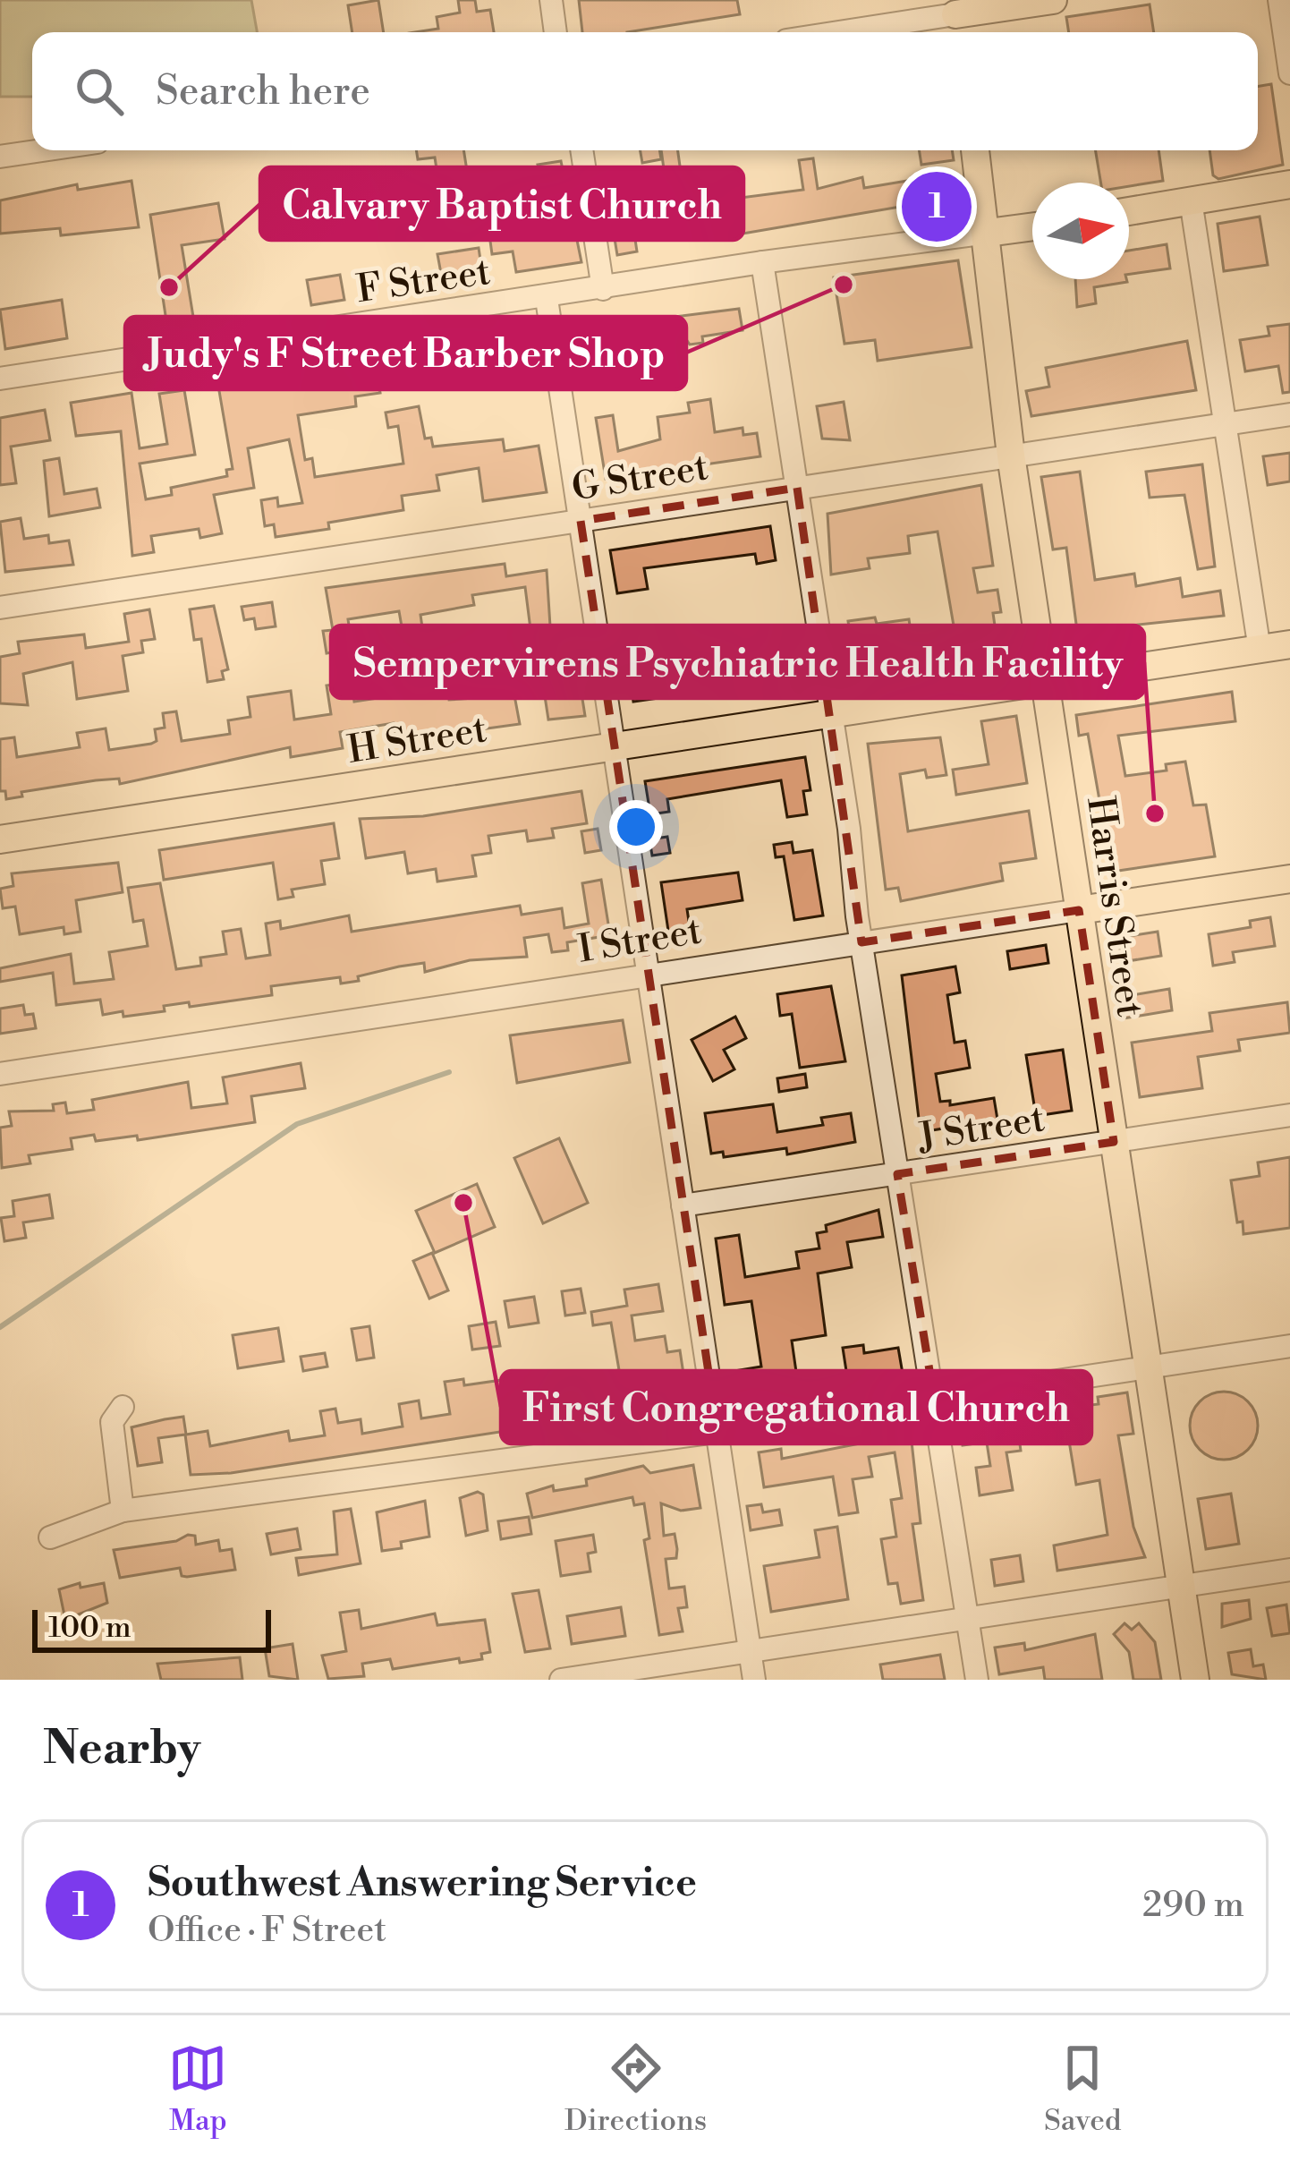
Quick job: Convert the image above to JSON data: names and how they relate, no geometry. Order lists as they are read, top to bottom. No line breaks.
{"streets":{"main road":["F Street","H Street","Harris Street","I Street"],"street":["G Street","J Street"]},"crossings":[["F Street","Harris Street"],["G Street","Harris Street"],["H Street","Harris Street"],["Harris Street","I Street"],["Harris Street","J Street"]],"places":["Judy's F Street Barber Shop","Calvary Baptist Church","Sempervirens Psychiatric Health Facility","First Congregational Church"],"scale_bar":"100 m","north":"right","page":{"search":"Search here","pins":"1","scale":"100 m","heading":"Nearby","list":[{"mark":"1","name":"Southwest Answering Service","note":"Office · F Street","value":"290 m"}],"nav":["Map","Directions","Saved"]}}
